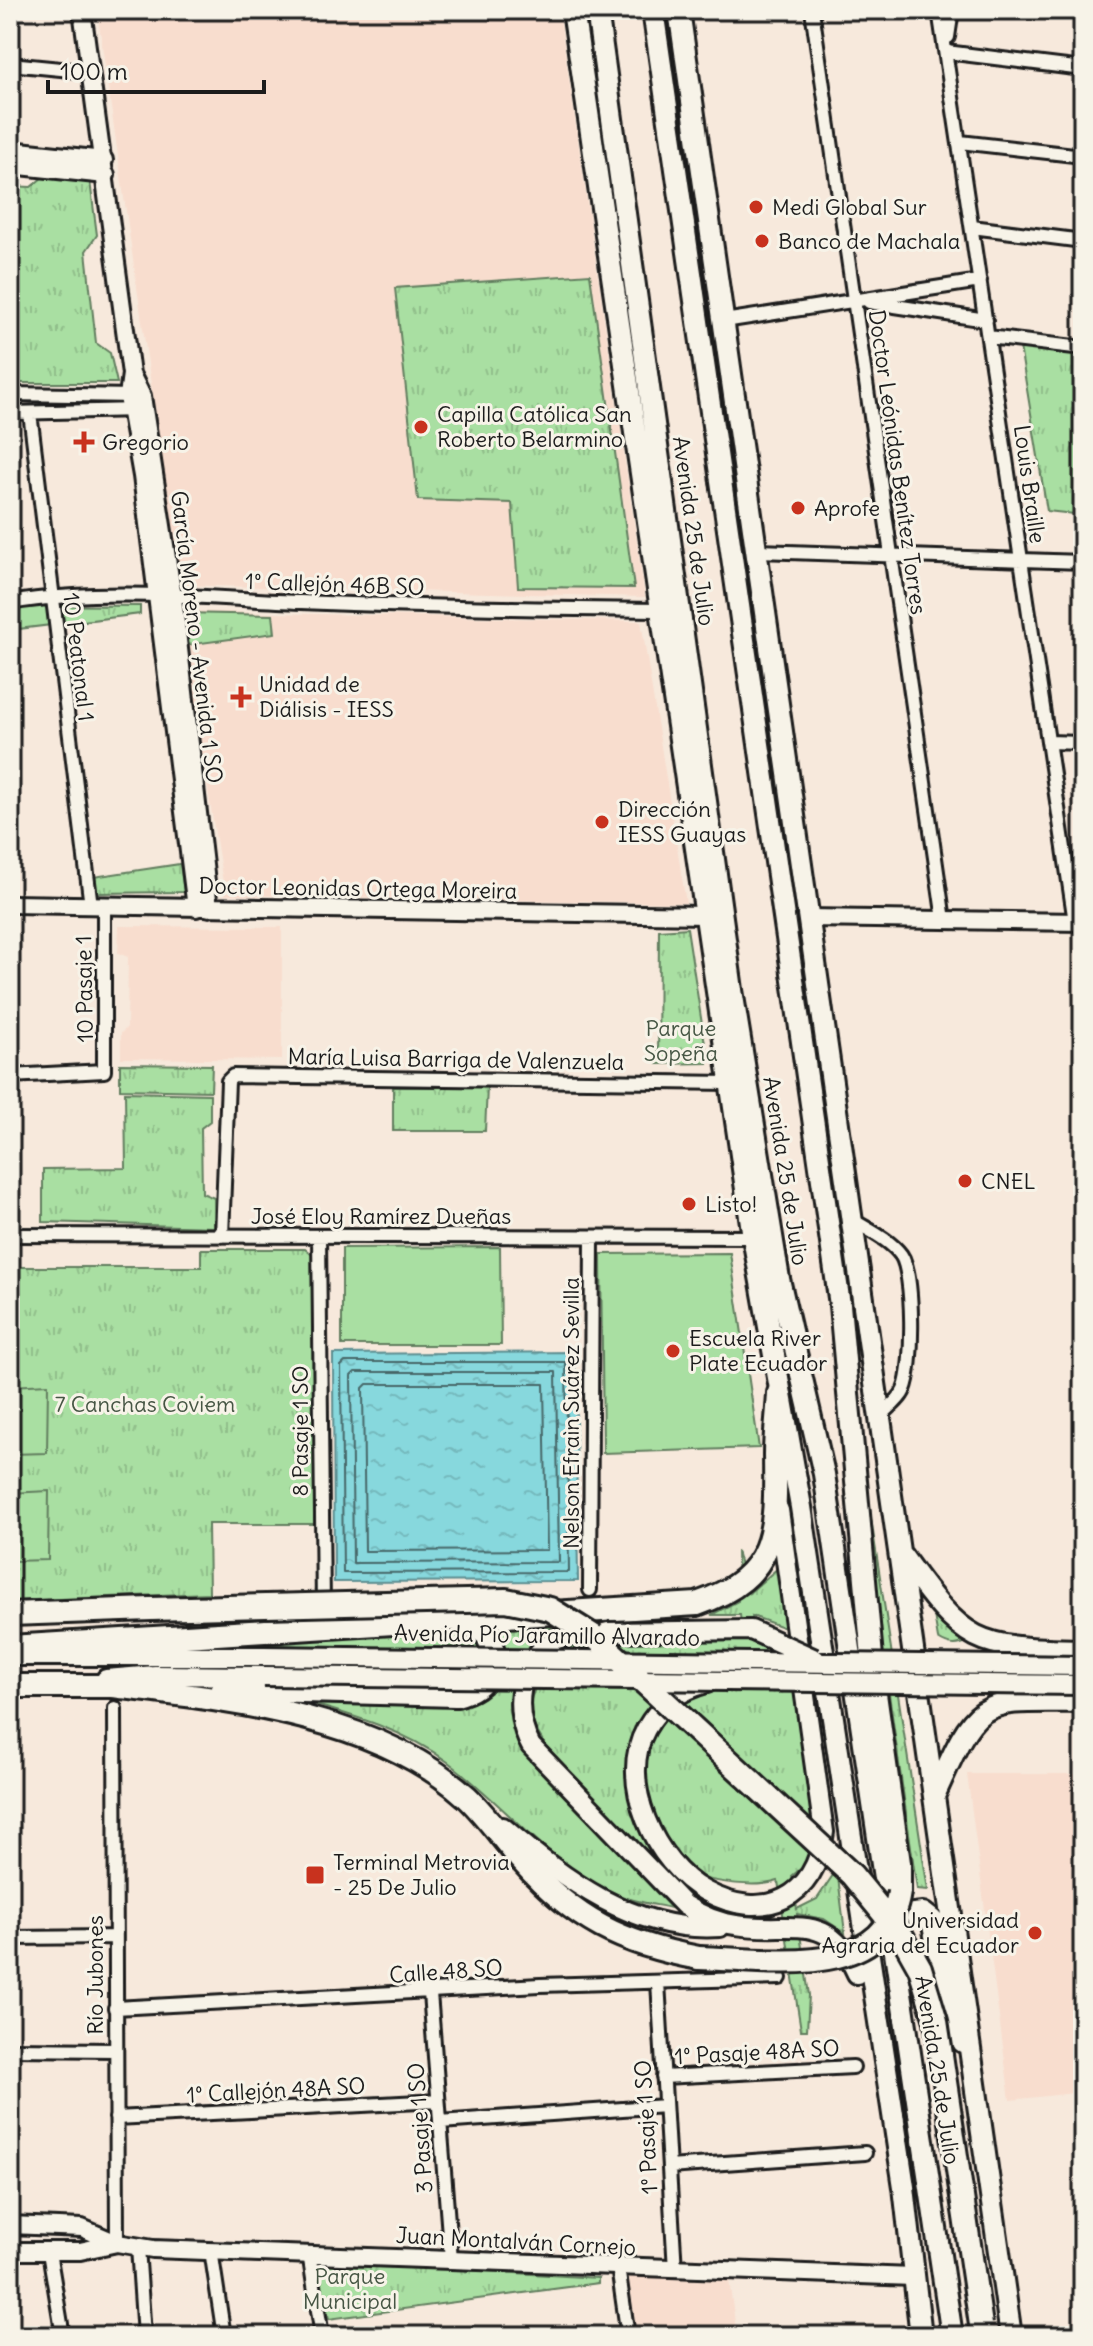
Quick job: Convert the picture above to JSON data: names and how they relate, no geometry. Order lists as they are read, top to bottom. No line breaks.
{"streets":{"main road":["Avenida 25 de Julio","Avenida Pío Jaramillo Alvarado"],"street":["Doctor Leónidas Benítez Torres","Louis Braille","1° Callejón 46B SO","García Moreno - Avenida 1 SO","10 Peatonal 1","Doctor Leonidas Ortega Moreira","10 Pasaje 1","María Luisa Barriga de Valenzuela","José Eloy Ramírez Dueñas","Nelson Efraìn Suárez Sevilla","8 Pasaje 1 SO","Calle 48 SO","Río Jubones","1° Pasaje 48A SO","1° Callejón 48A SO","1° Pasaje 1 SO","3 Pasaje 1 SO","Juan Montalván Cornejo"]},"crossings":[["Avenida 25 de Julio","1° Callejón 46B SO"],["Avenida 25 de Julio","Doctor Leonidas Ortega Moreira"],["Avenida 25 de Julio","María Luisa Barriga de Valenzuela"],["Avenida 25 de Julio","José Eloy Ramírez Dueñas"],["Avenida 25 de Julio","Juan Montalván Cornejo"],["1° Callejón 46B SO","García Moreno - Avenida 1 SO"],["1° Callejón 46B SO","10 Peatonal 1"],["García Moreno - Avenida 1 SO","Doctor Leonidas Ortega Moreira"],["10 Peatonal 1","Doctor Leonidas Ortega Moreira"],["10 Peatonal 1","10 Pasaje 1"],["Doctor Leonidas Ortega Moreira","10 Pasaje 1"],["María Luisa Barriga de Valenzuela","José Eloy Ramírez Dueñas"],["José Eloy Ramírez Dueñas","Nelson Efraìn Suárez Sevilla"],["José Eloy Ramírez Dueñas","8 Pasaje 1 SO"],["Calle 48 SO","Río Jubones"],["Calle 48 SO","1° Pasaje 1 SO"],["Calle 48 SO","3 Pasaje 1 SO"],["Río Jubones","1° Callejón 48A SO"],["Río Jubones","Juan Montalván Cornejo"],["1° Pasaje 48A SO","1° Pasaje 1 SO"],["1° Callejón 48A SO","3 Pasaje 1 SO"],["1° Pasaje 1 SO","Juan Montalván Cornejo"],["3 Pasaje 1 SO","Juan Montalván Cornejo"]],"parks":["Parque Sopeña","7 Canchas Coviem","Parque Municipal"],"places":{"other":["Medi Global Sur","Banco de Machala","Capilla Católica San Roberto Belarmino","Aprofe","Dirección IESS Guayas","CNEL","Listo!","Escuela River Plate Ecuador","Universidad Agraria del Ecuador"],"health":["Gregorio","Unidad de Diálisis - IESS"],"transit":["Terminal Metrovia - 25 De Julio"]},"scale_bar":"100 m"}
